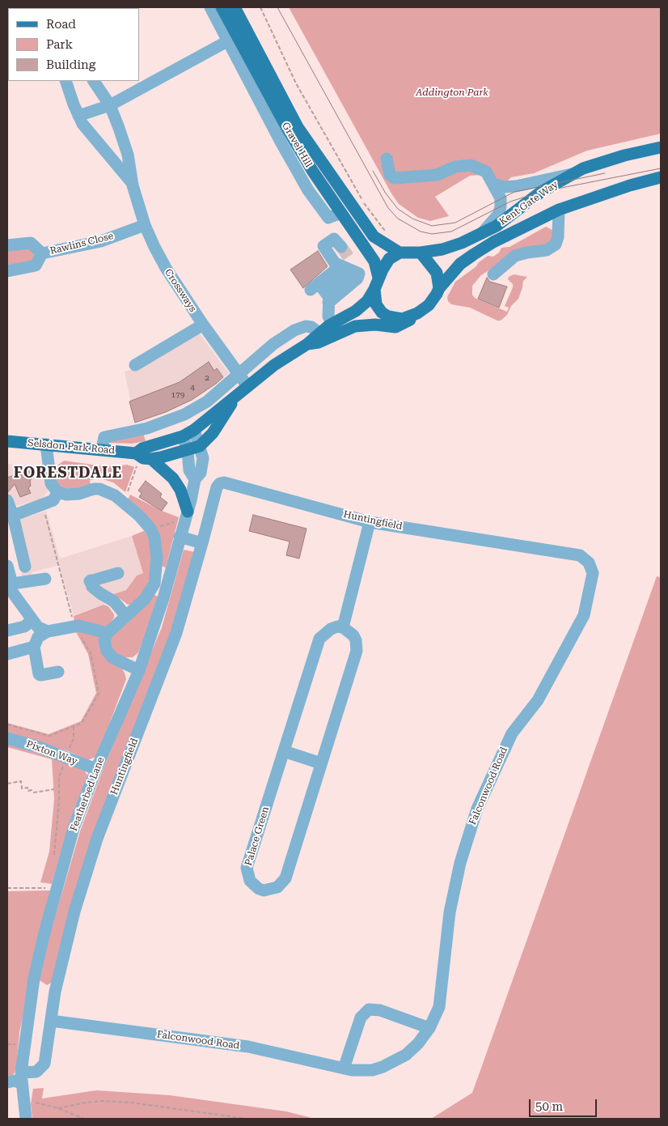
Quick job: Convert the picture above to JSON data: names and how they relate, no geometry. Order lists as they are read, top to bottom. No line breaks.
{"streets":{"main road":["Gravel Hill","Kent Gate Way","Selsdon Park Road"],"street":["Rawlins Close","Crossways","Huntingfield","Pixton Way","Falconwood Road","Featherbed Lane","Palace Green"]},"crossings":[["Gravel Hill","Kent Gate Way"],["Rawlins Close","Crossways"],["Huntingfield","Falconwood Road"],["Huntingfield","Featherbed Lane"],["Pixton Way","Featherbed Lane"]],"districts":["FORESTDALE"],"parks":["Addington Park"],"house_numbers":["2","4","179"],"legend":["Road","Park","Building"],"scale_bar":"50 m"}
